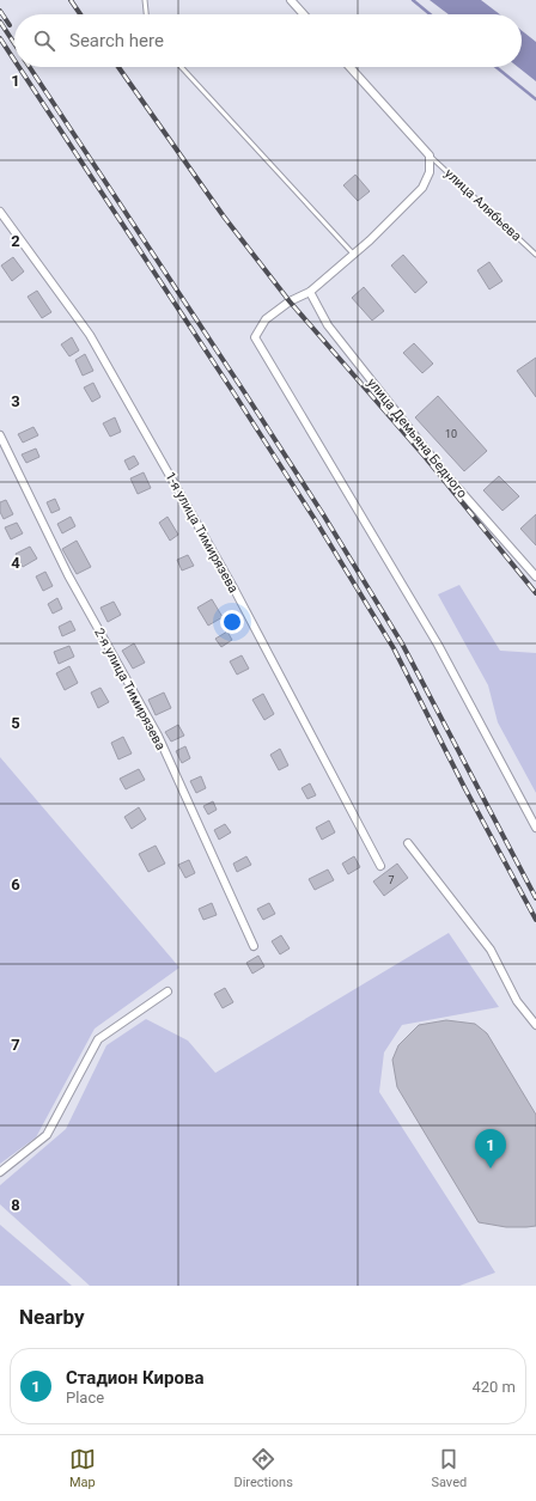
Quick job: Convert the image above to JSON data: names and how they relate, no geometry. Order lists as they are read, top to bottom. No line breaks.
{"streets":{"street":["улица Демьяна Бедного","1-я улица Тимирязева","2-я улица Тимирязева"],"lane":["улица Алябьева"]},"house_numbers":["10","7"],"page":{"search":"Search here","pins":"1","heading":"Nearby","list":[{"mark":"1","name":"Стадион Кирова","note":"Place","value":"420 m"}],"nav":["Map","Directions","Saved"]},"grid":{"rows":["1","2","3","4","5","6","7","8"]}}
